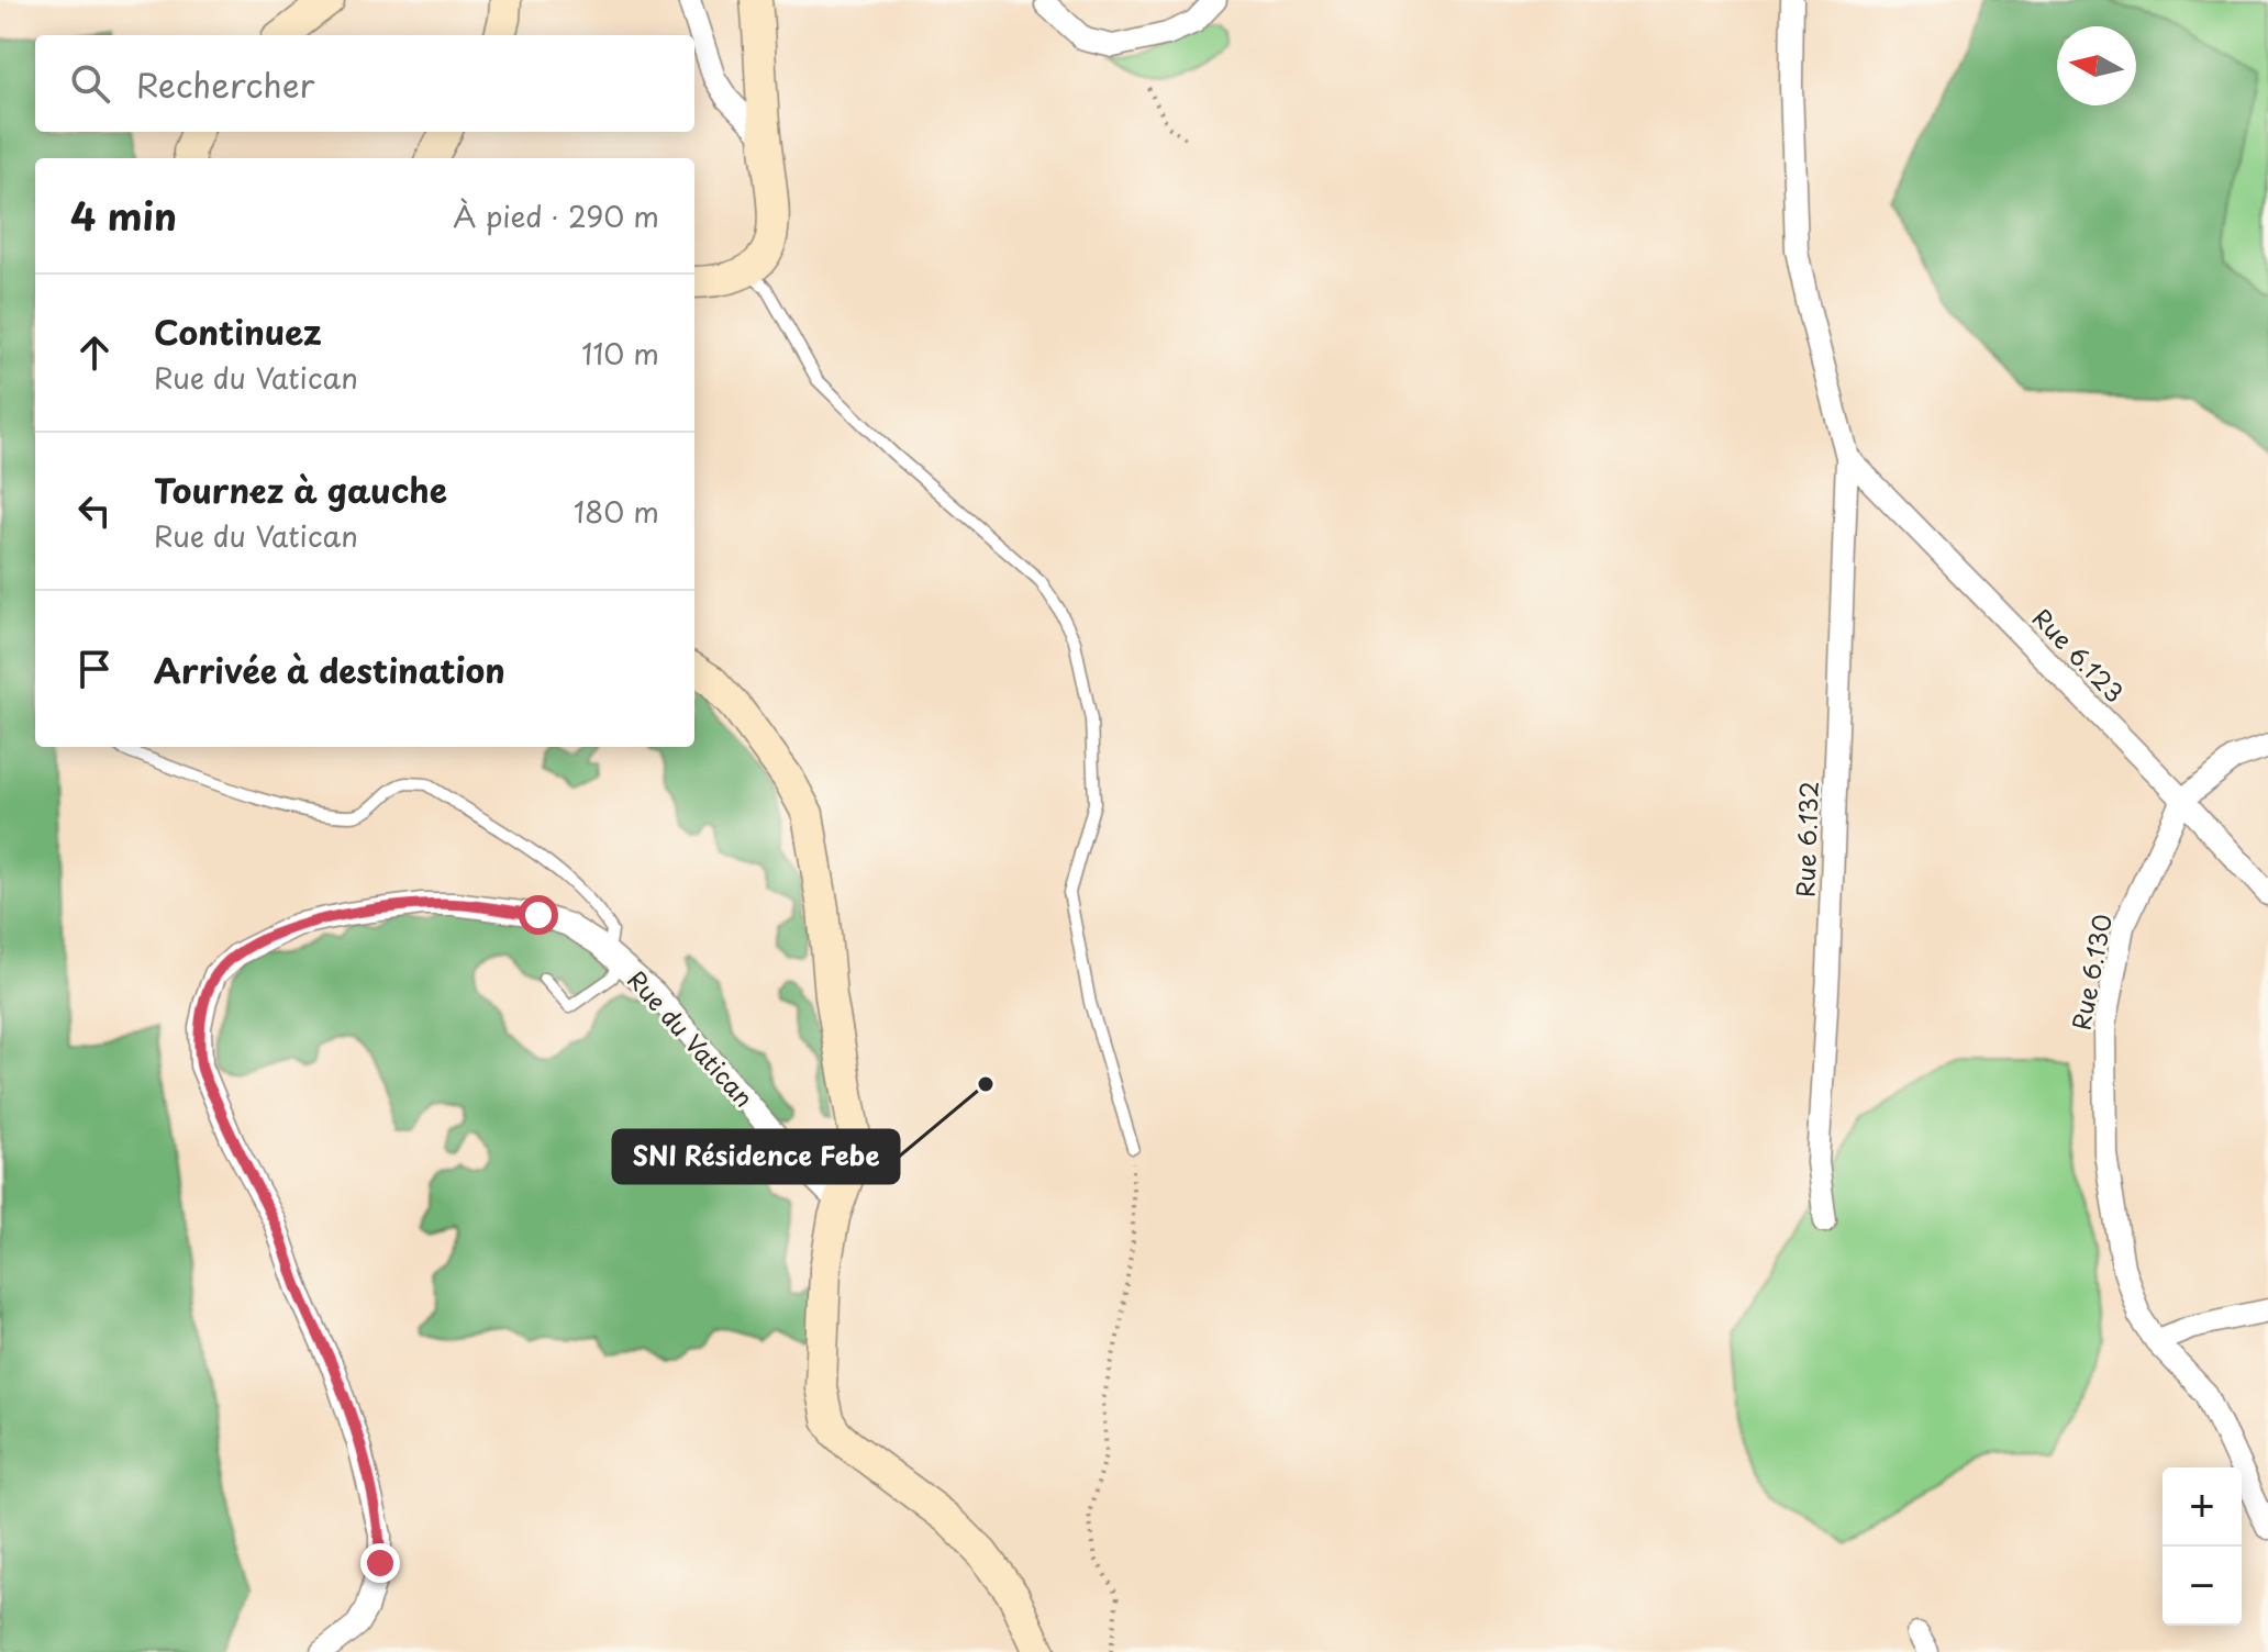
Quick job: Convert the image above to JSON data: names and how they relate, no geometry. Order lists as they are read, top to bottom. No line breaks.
{"streets":{"street":["Rue 6.123","Rue 6.132","Rue 6.130","Rue du Vatican"]},"crossings":[["Rue 6.123","Rue 6.132"],["Rue 6.123","Rue 6.130"]],"places":["SNI Résidence Febe"],"north":"left","page":{"search":"Rechercher","heading":["4 min","À pied · 290 m"],"list":[["Continuez","Rue du Vatican","110 m"],["Tournez à gauche","Rue du Vatican","180 m"],"Arrivée à destination"],"map_buttons":["+","−"]}}
